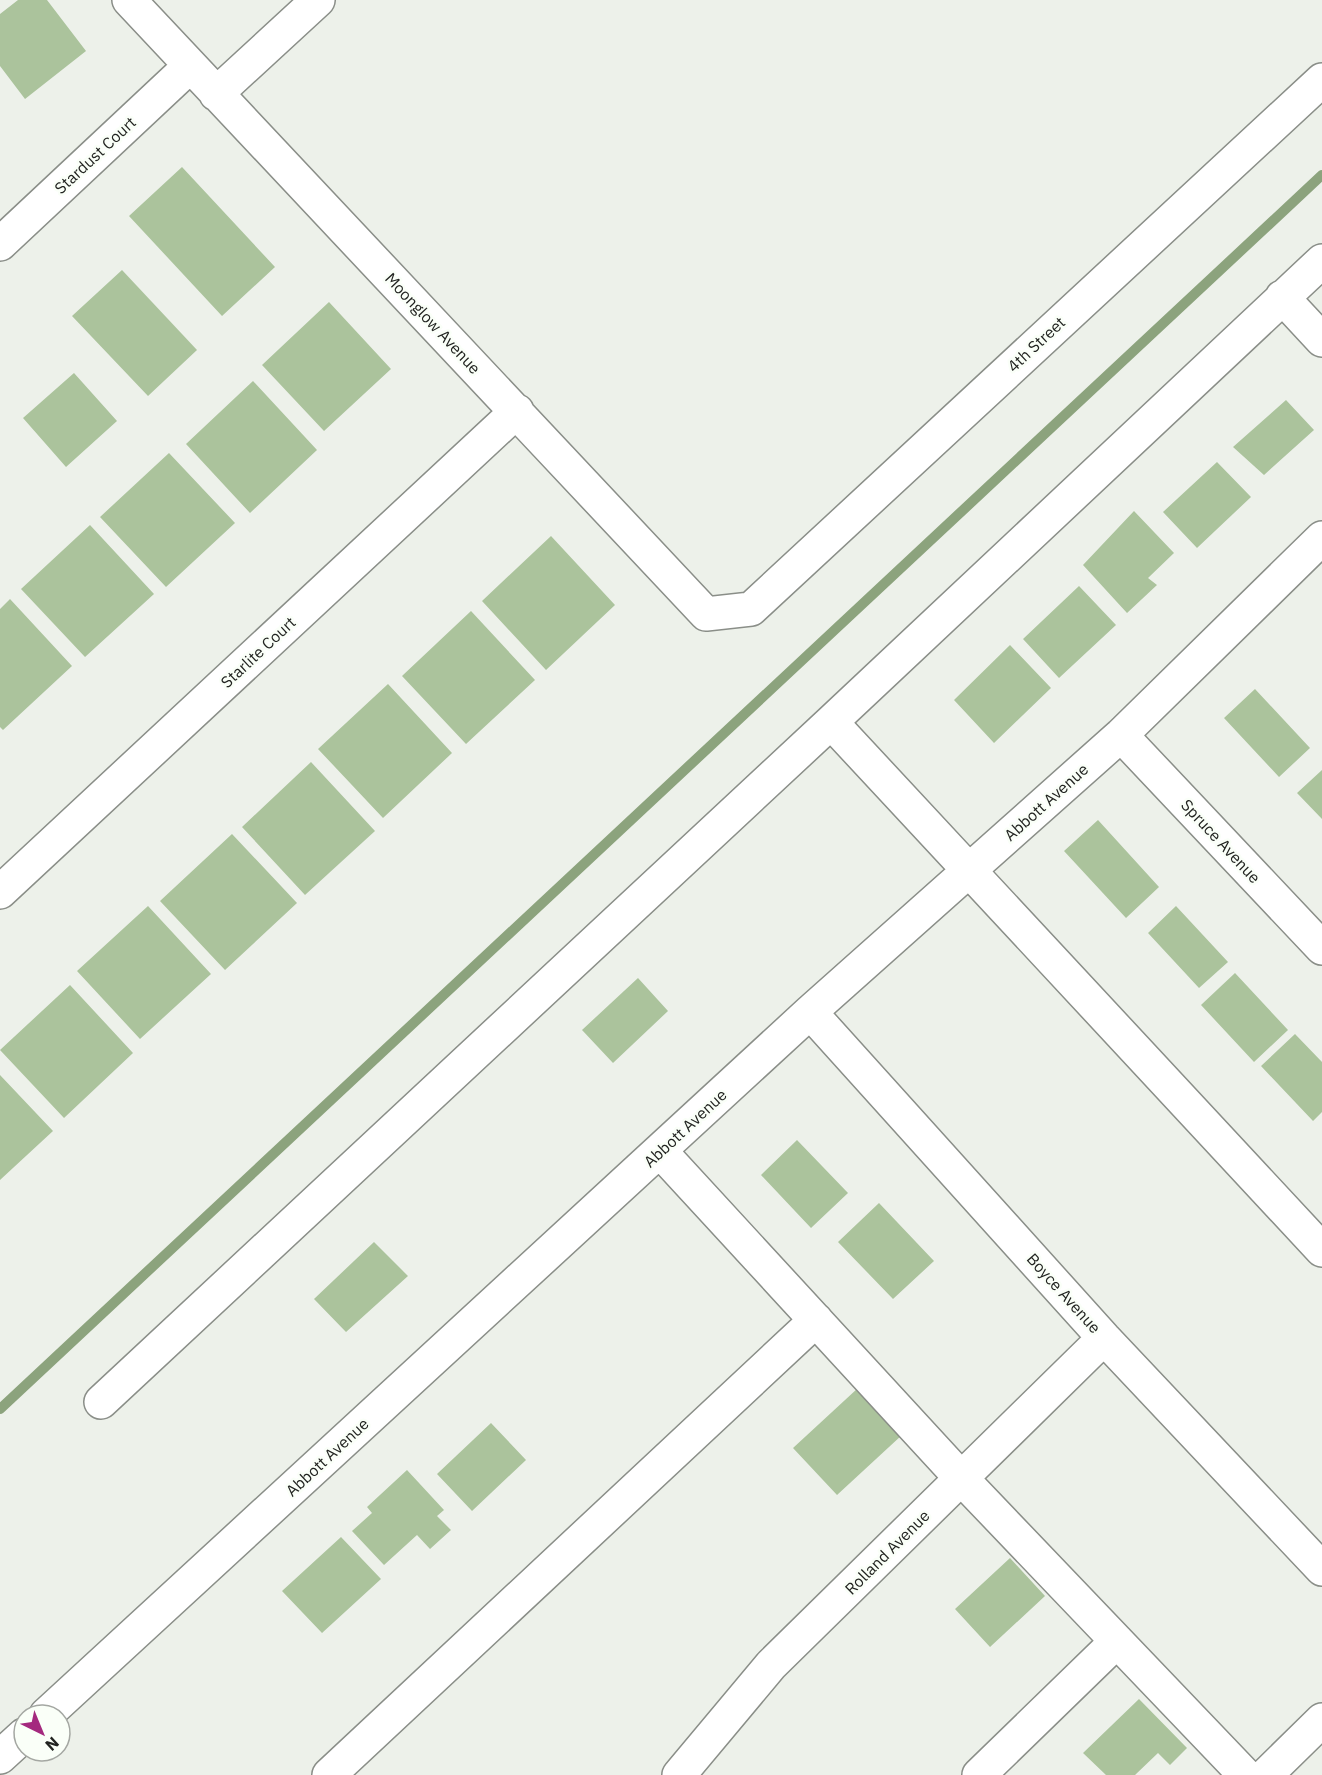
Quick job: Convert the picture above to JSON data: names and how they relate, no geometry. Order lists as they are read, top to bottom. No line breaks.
{"streets":{"street":["Stardust Court","Moonglow Avenue","4th Street","Starlite Court","Abbott Avenue","Spruce Avenue","Boyce Avenue","Rolland Avenue"]},"crossings":[["Stardust Court","Moonglow Avenue"],["Moonglow Avenue","4th Street"],["Moonglow Avenue","Starlite Court"],["Abbott Avenue","Spruce Avenue"],["Abbott Avenue","Boyce Avenue"],["Boyce Avenue","Rolland Avenue"]],"north":"bottom right"}
